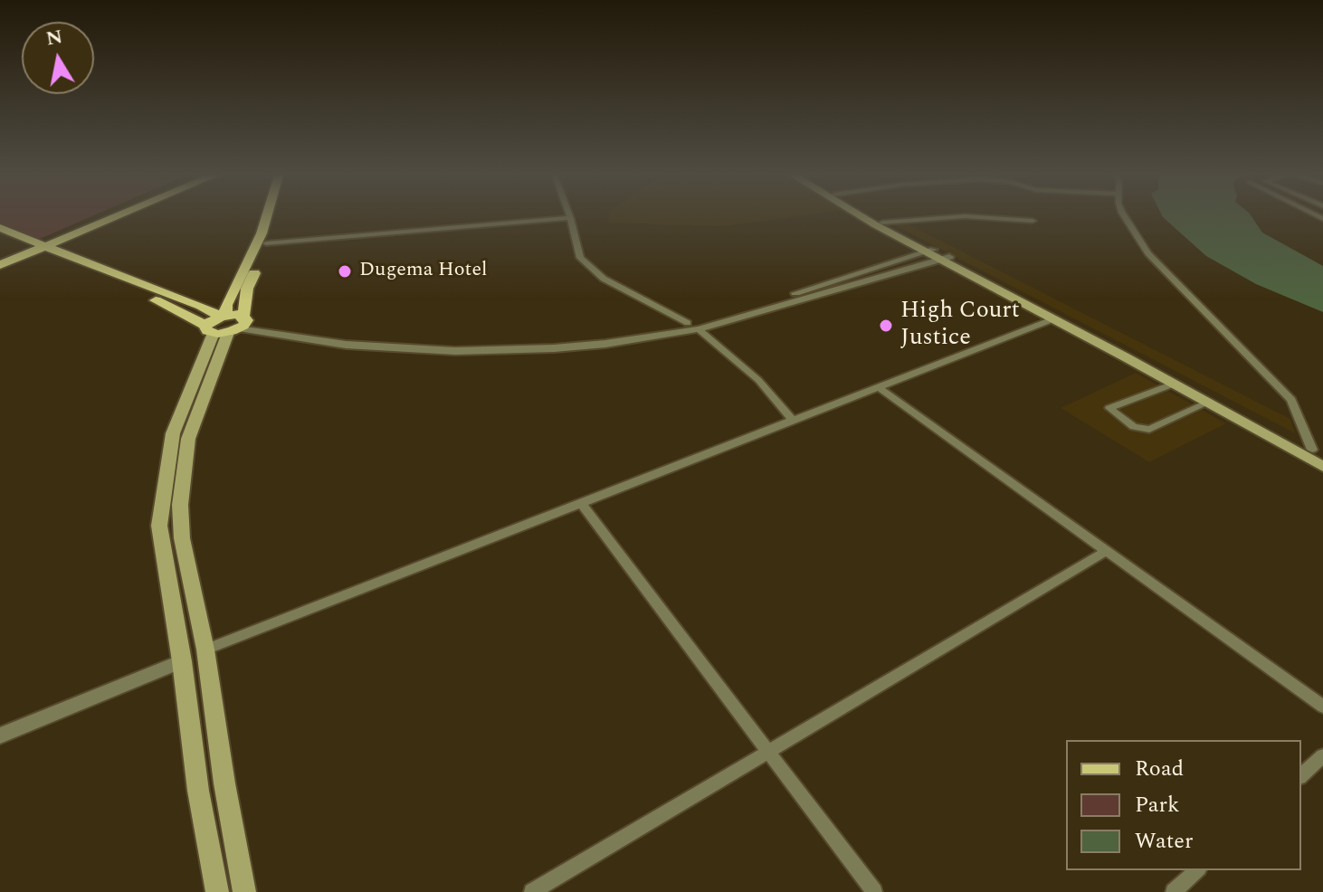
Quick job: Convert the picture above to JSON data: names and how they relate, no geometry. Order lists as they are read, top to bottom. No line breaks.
{"places":["Dugema Hotel","High Court Justice"],"legend":["Road","Park","Water"],"north":"top"}
